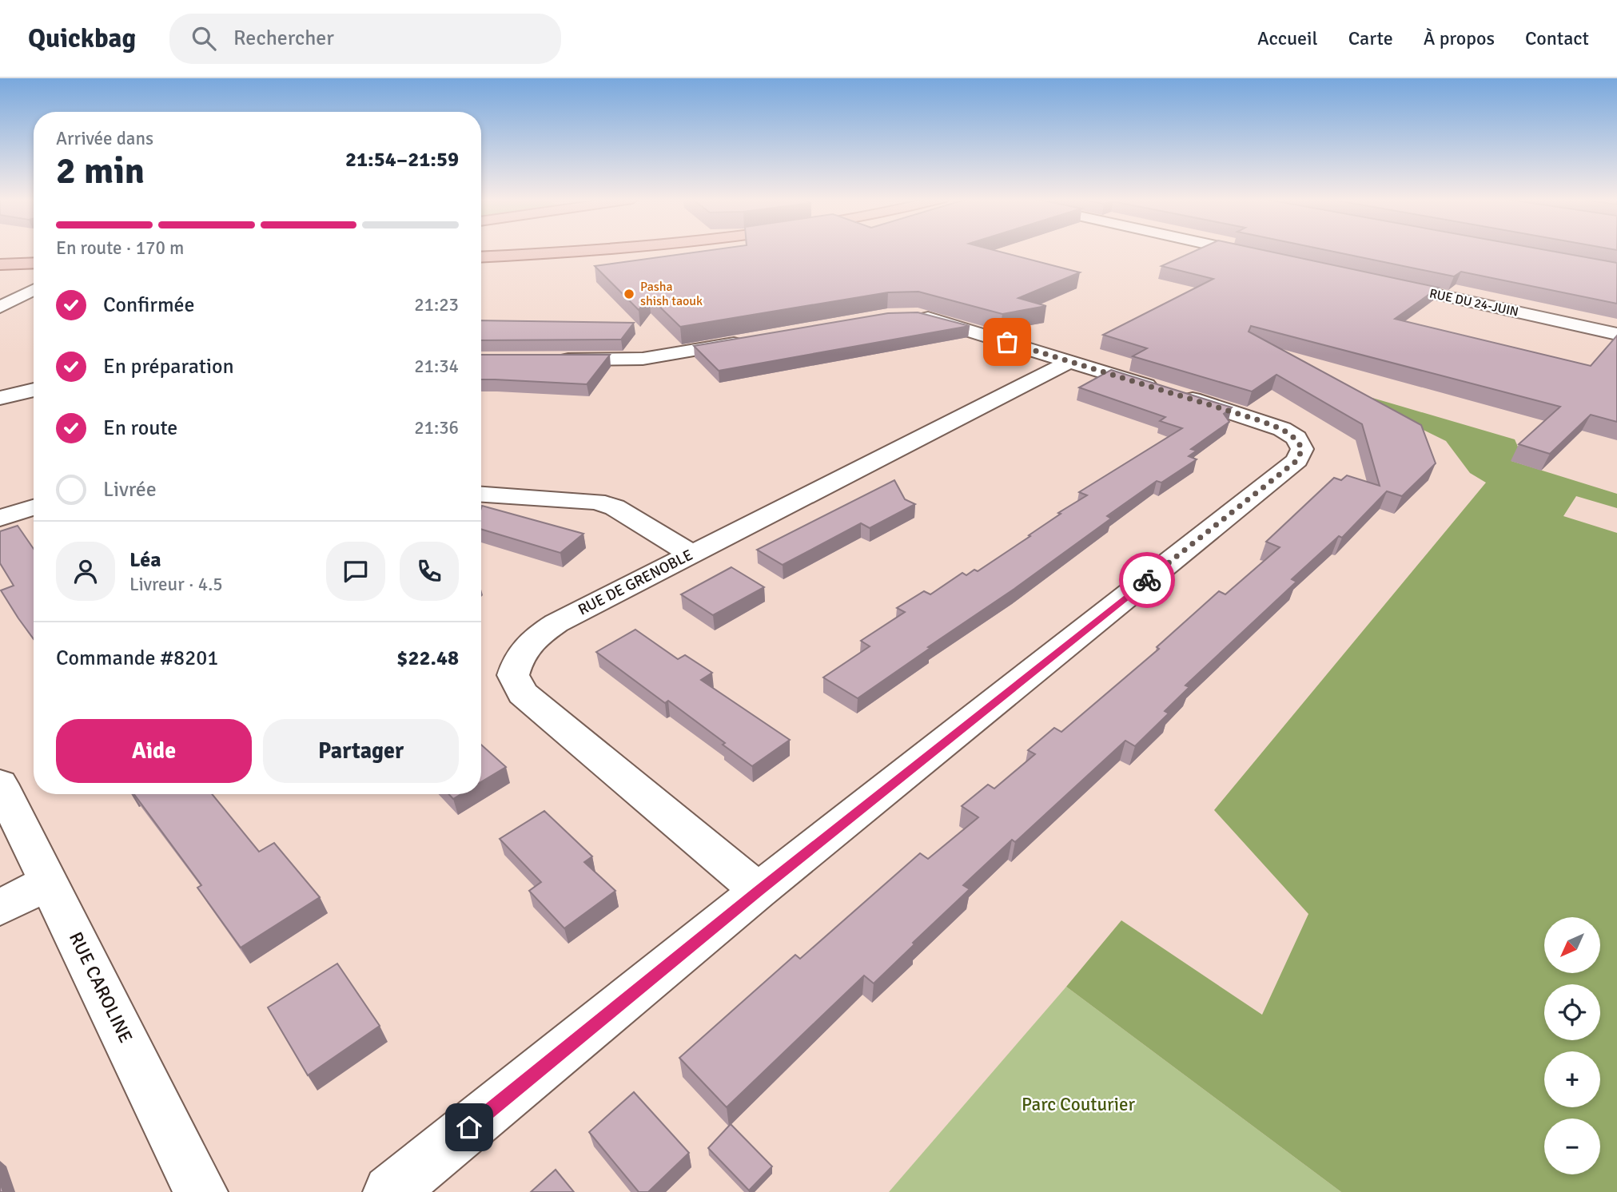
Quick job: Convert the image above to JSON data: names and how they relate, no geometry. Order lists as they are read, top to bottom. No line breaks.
{"streets":{"street":["RUE DU 24-JUIN","RUE DE GRENOBLE","RUE CAROLINE"]},"parks":["Parc Couturier"],"places":["Pasha shish taouk"],"north":"bottom left","page":{"header":"Quickbag","search":"Rechercher","nav":["Accueil","Carte","À propos","Contact"],"heading":["2 min","Arrivée dans","21:54–21:59"],"panel":["Léa","Livreur · 4.5","Commande #8201","$22.48"],"bar":"En route · 170 m","list":[["Confirmée","21:23"],["En préparation","21:34"],["En route","21:36"],"Livrée"],"buttons":["Aide","Partager"],"map_buttons":["+","−"]}}
